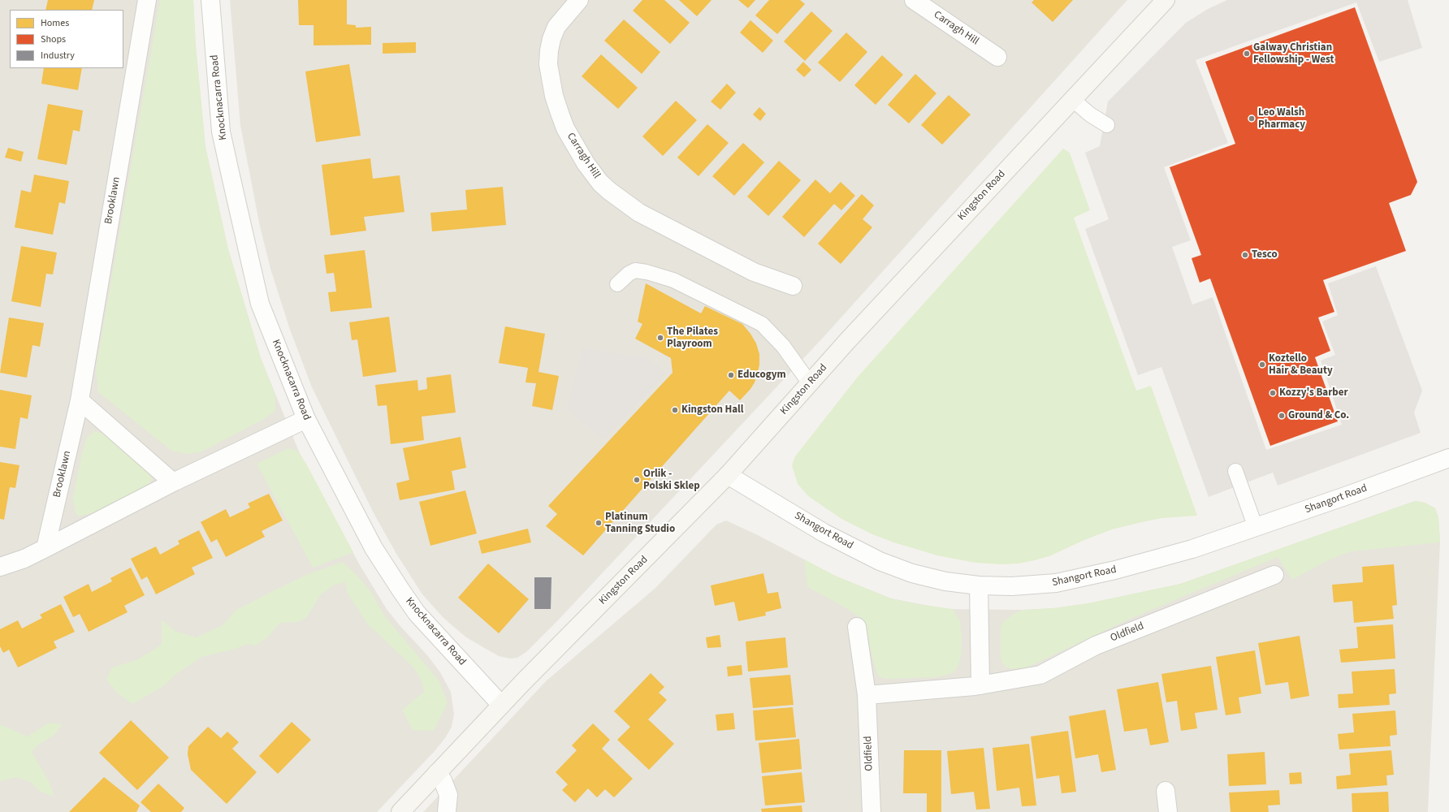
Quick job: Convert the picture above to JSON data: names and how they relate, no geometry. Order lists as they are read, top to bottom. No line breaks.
{"streets":{"main road":["Kingston Road"],"street":["Carragh Hill","Knocknacarra Road","Brooklawn","Shangort Road","Oldfield"]},"crossings":[["Knocknacarra Road","Kingston Road"],["Kingston Road","Shangort Road"]],"places":["Galway Christian Fellowship - West","Leo Walsh Pharmacy","Tesco","The Pilates Playroom","Koztello Hair & Beauty","Educogym","Kozzy's Barber","Kingston Hall","Ground & Co.","Orlik - Polski Sklep","Platinum Tanning Studio"],"legend":["Homes","Shops","Industry"]}
